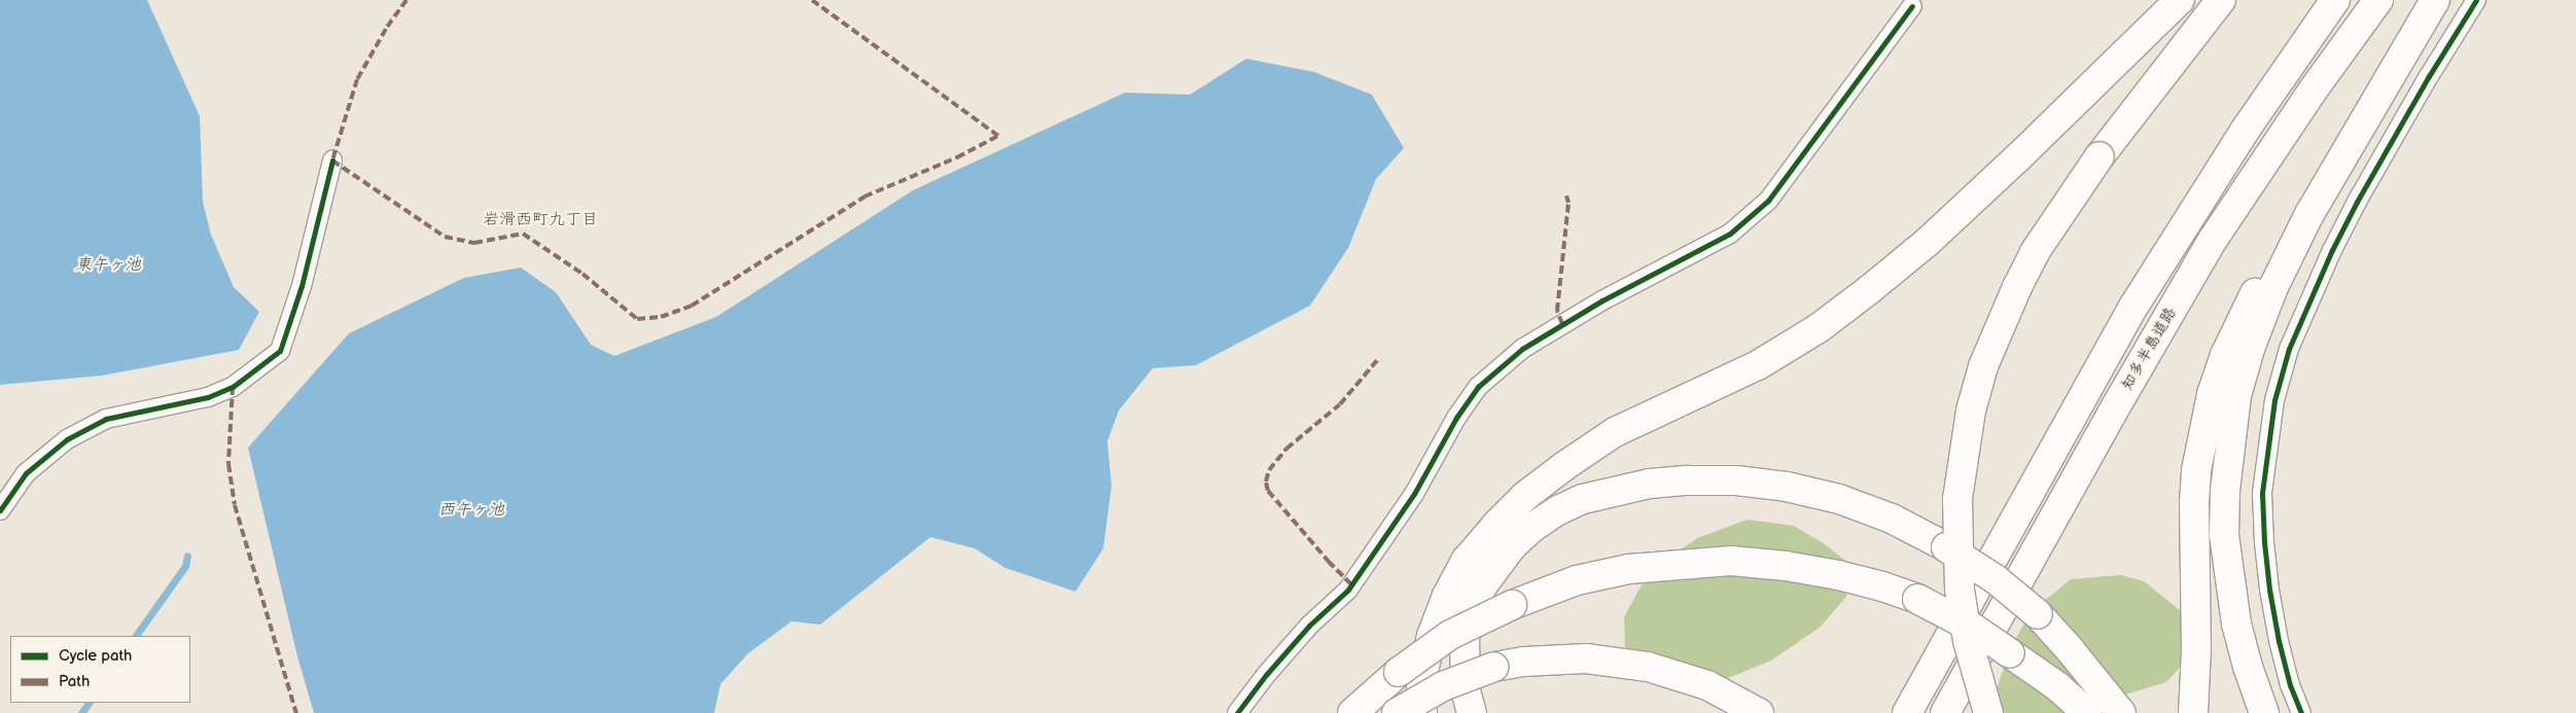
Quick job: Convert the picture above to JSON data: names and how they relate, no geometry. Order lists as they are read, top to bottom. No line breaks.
{"streets":{"highway":["知多半島道路"]},"districts":["岩滑西町九丁目"],"water":["東午ヶ池","西午ヶ池"],"legend":["Cycle path","Path"]}
